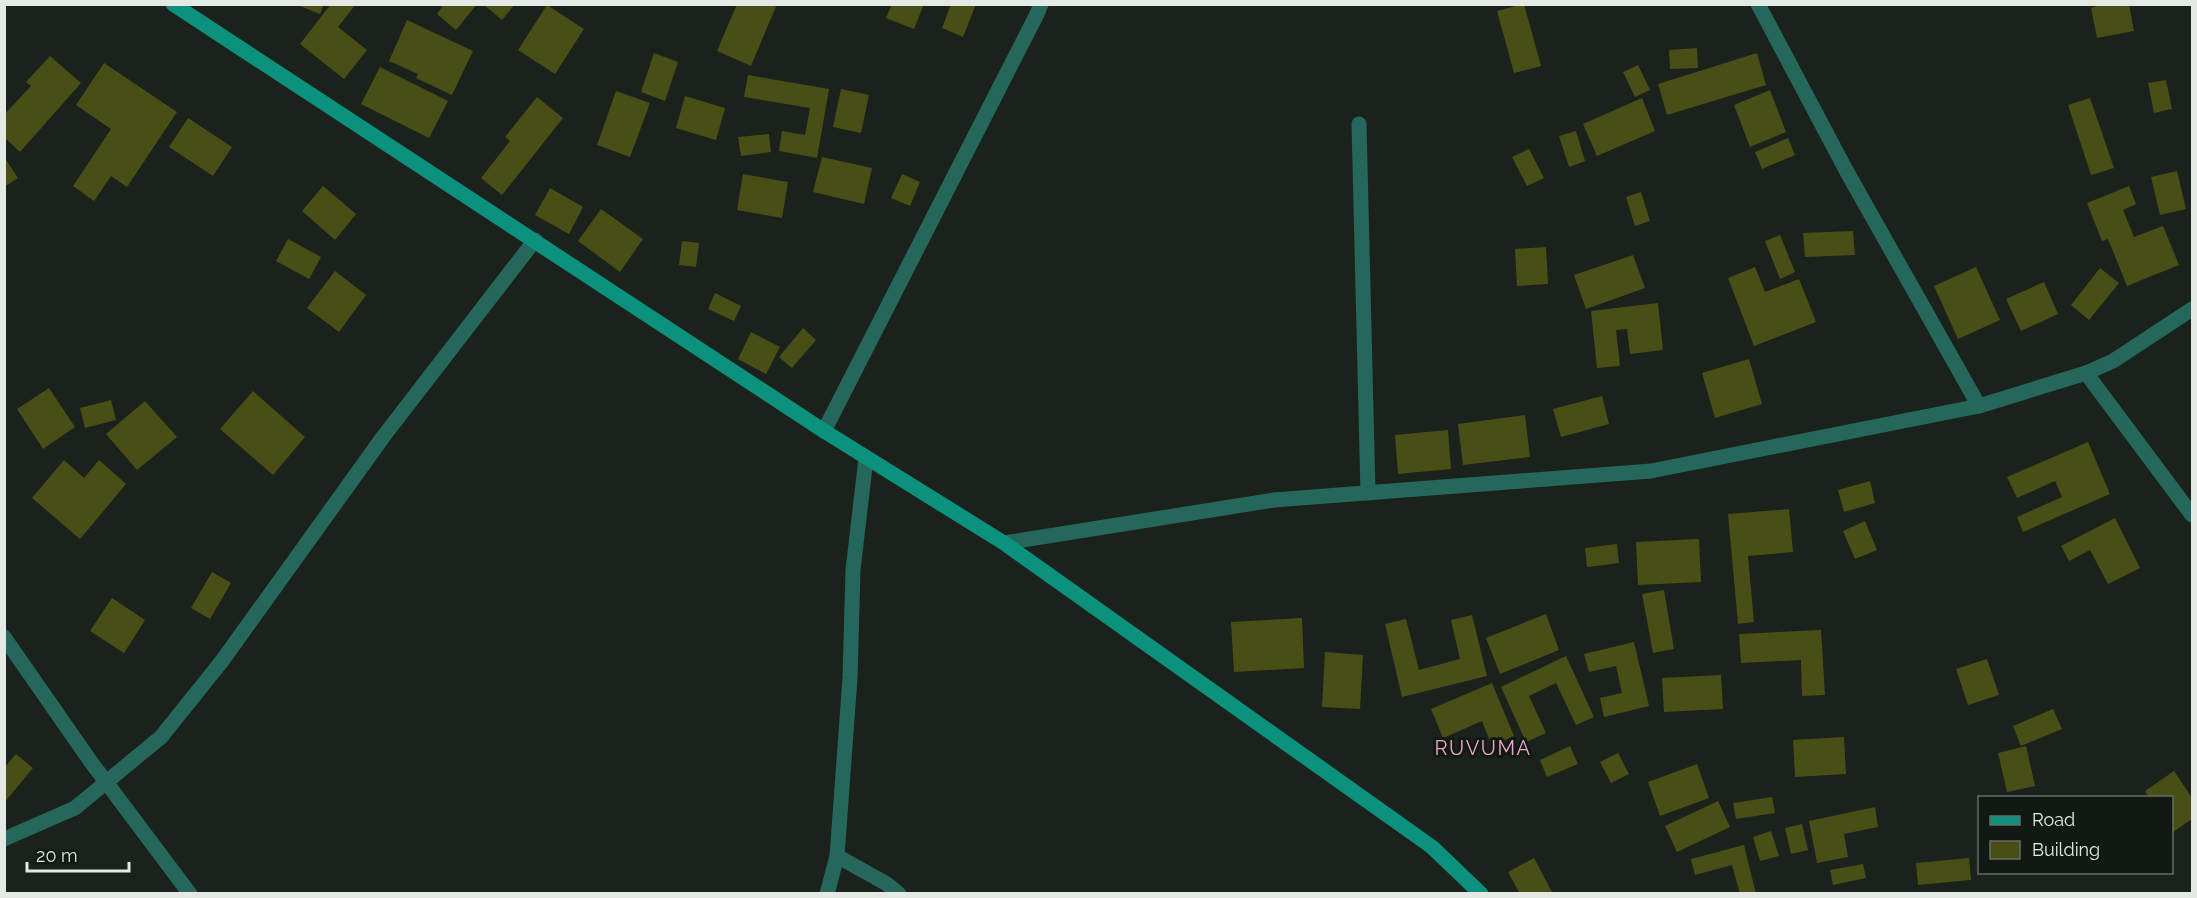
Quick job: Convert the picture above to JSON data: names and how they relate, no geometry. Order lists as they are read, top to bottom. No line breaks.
{"districts":["RUVUMA"],"legend":["Road","Building"],"scale_bar":"20 m"}
